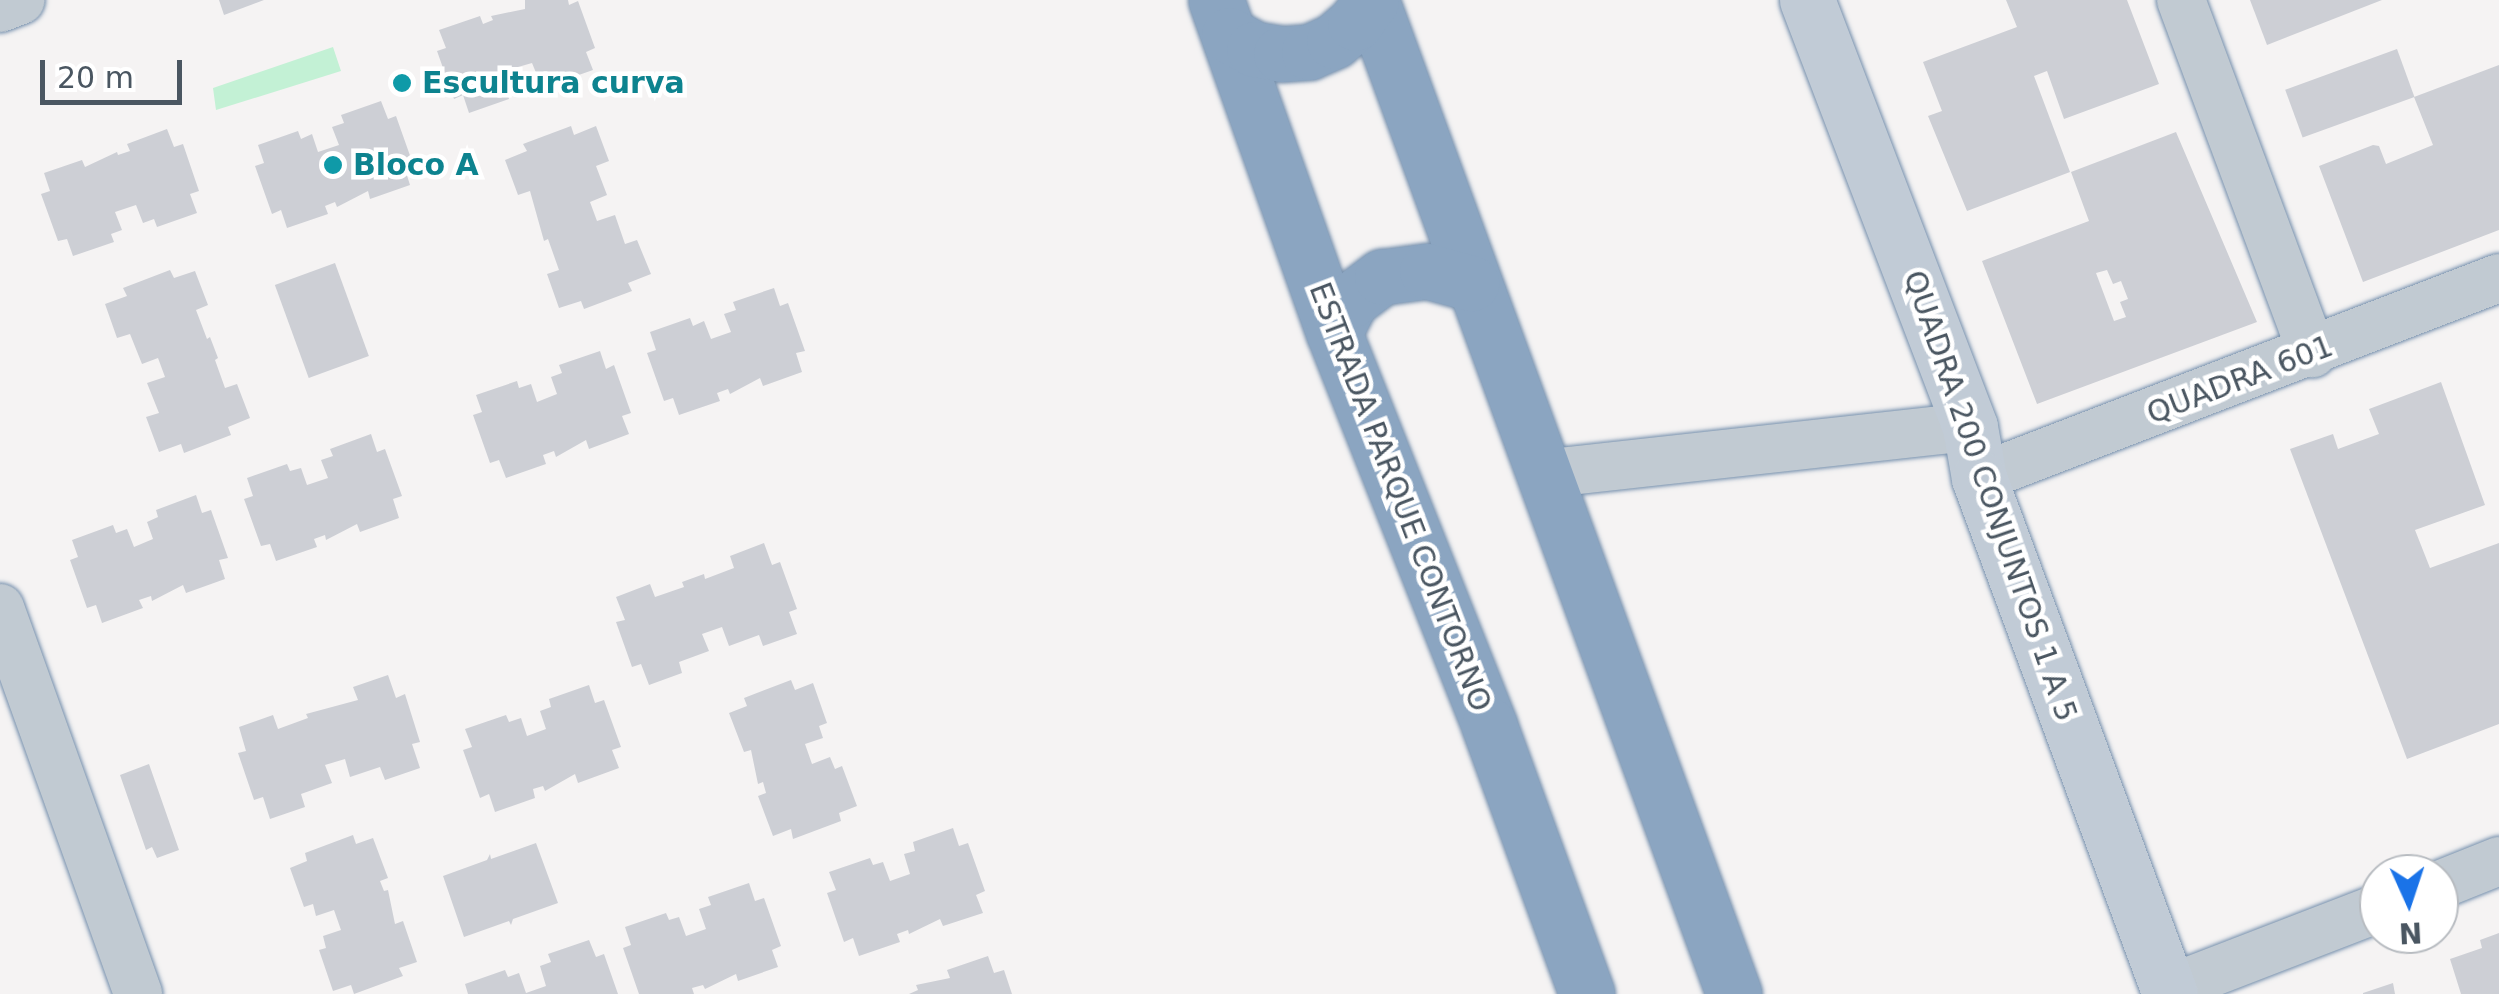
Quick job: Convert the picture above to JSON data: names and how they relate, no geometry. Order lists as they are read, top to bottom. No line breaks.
{"streets":{"highway":["ESTRADA PARQUE CONTORNO"],"street":["QUADRA 601","QUADRA 200 CONJUNTOS 1 A 5"]},"crossings":[["QUADRA 601","QUADRA 200 CONJUNTOS 1 A 5"]],"places":["Escultura curva","Bloco A"],"scale_bar":"20 m","north":"bottom"}
